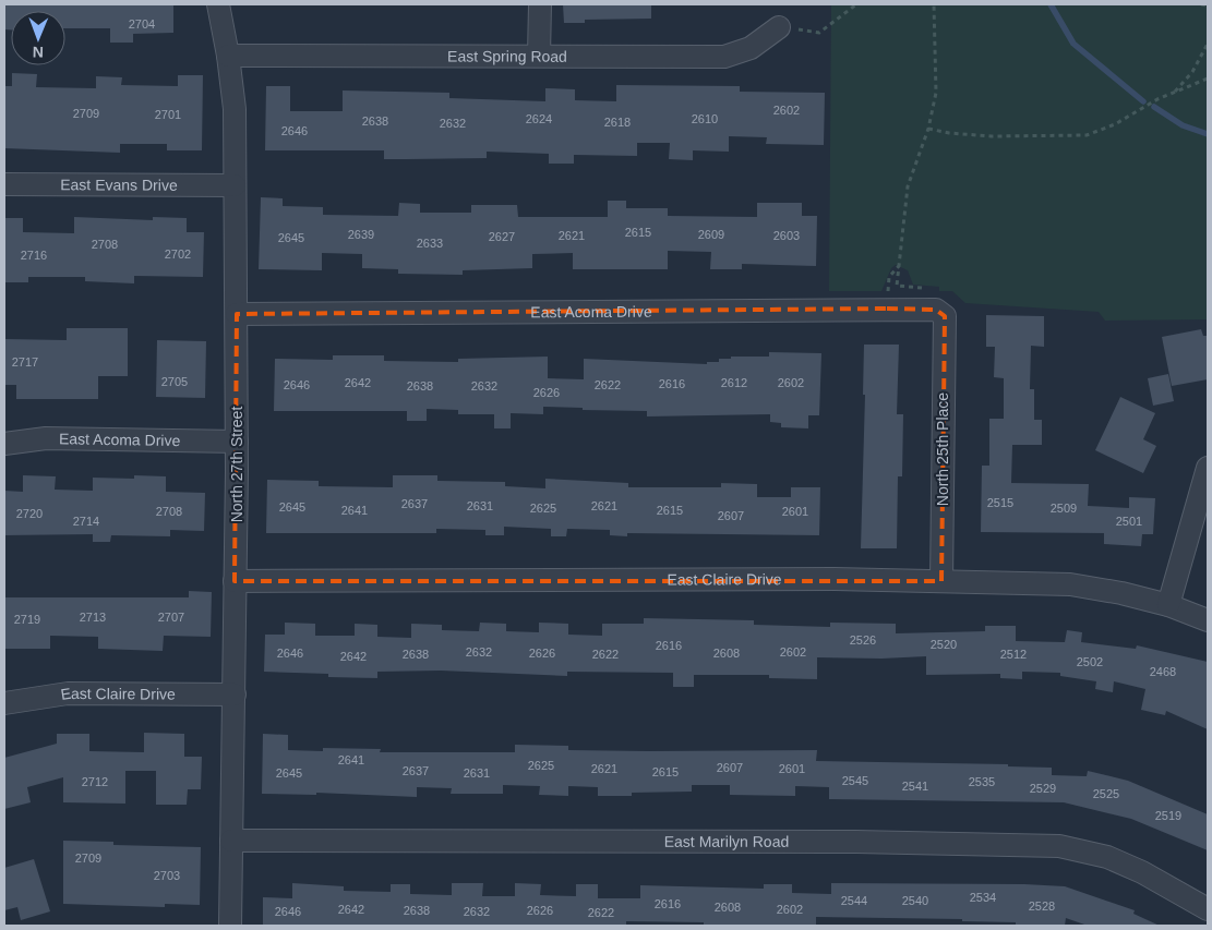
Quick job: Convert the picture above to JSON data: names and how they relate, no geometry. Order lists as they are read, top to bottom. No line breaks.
{"streets":{"street":["East Spring Road","East Evans Drive","East Acoma Drive","North 25th Place","North 27th Street","East Claire Drive","East Marilyn Road"]},"crossings":[["East Spring Road","North 27th Street"],["East Evans Drive","North 27th Street"],["East Acoma Drive","North 25th Place"],["East Acoma Drive","North 27th Street"],["North 25th Place","East Claire Drive"],["North 27th Street","East Claire Drive"],["North 27th Street","East Marilyn Road"]],"house_numbers":["2704","2602","2709","2701","2624","2610","2638","2618","2632","2646","2615","2639","2609","2621","2603","2627","2645","2633","2708","2702","2716","2717","2705","2642","2612","2602","2616","2646","2622","2638","2632","2626","2515","2637","2631","2621","2645","2625","2509","2641","2615","2708","2601","2720","2607","2714","2501","2713","2707","2719","2526","2520","2616","2632","2602","2646","2626","2608","2638","2622","2512","2642","2502","2468","2641","2625","2607","2621","2601","2637","2615","2645","2631","2545","2712","2535","2541","2529","2525","2519","2709","2703","2534","2544","2540","2616","2528","2608","2642","2602","2638","2626","2646","2632","2622"],"north":"bottom"}
